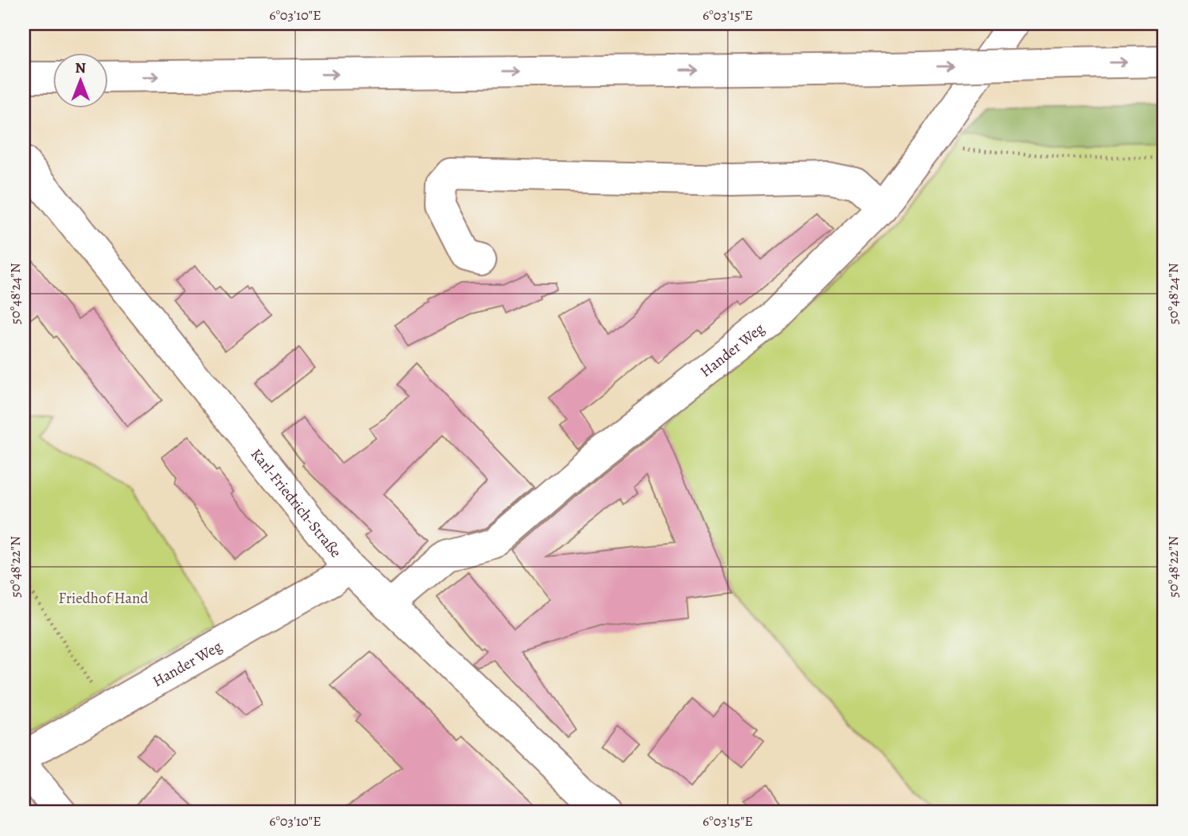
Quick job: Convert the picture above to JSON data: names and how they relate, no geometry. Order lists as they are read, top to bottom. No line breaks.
{"streets":{"main road":["Hander Weg","Karl-Friedrich-Straße"]},"crossings":[["Hander Weg","Karl-Friedrich-Straße"]],"parks":["Friedhof Hand"],"north":"top","coordinates":["6°03'10\"E","6°03'15\"E","50°48'24\"N","50°48'22\"N"]}
